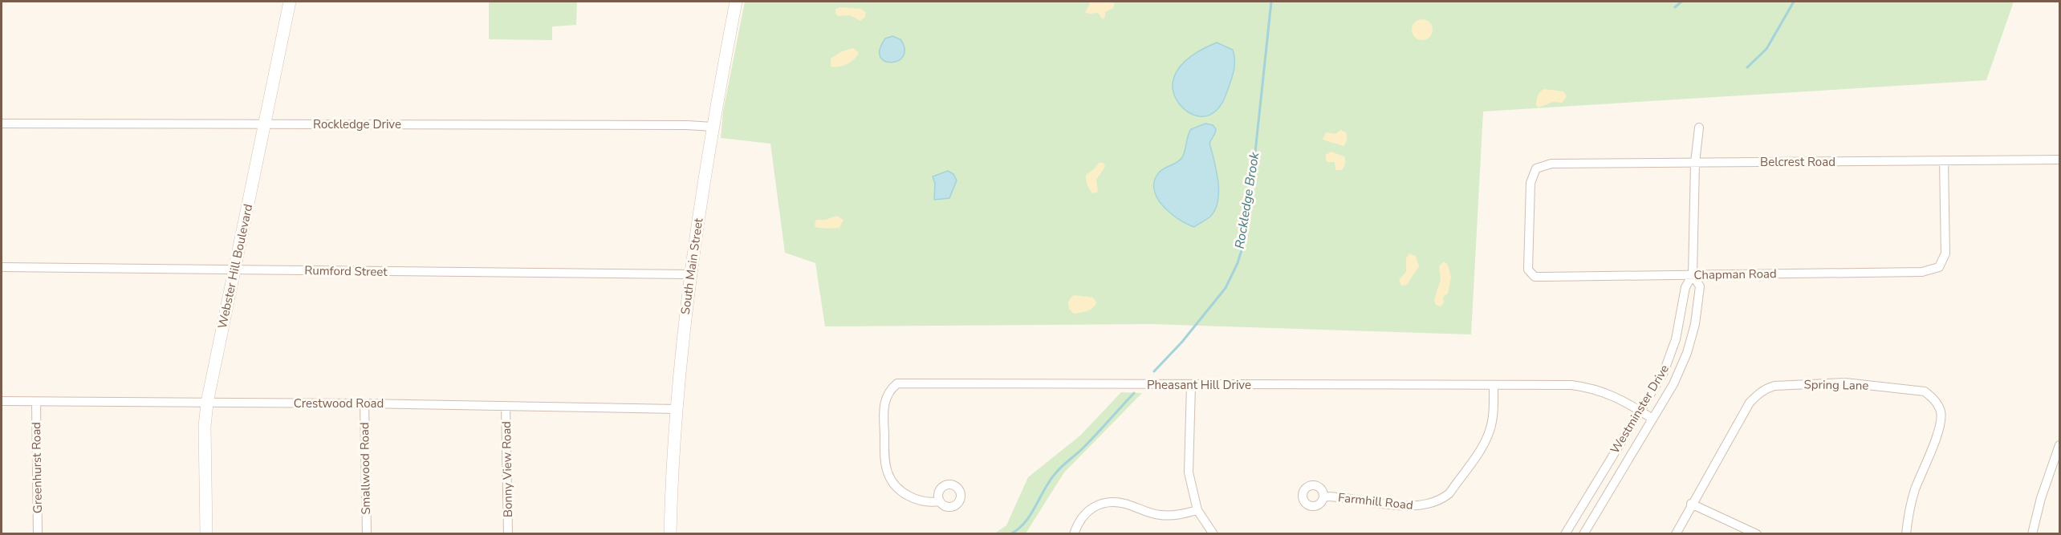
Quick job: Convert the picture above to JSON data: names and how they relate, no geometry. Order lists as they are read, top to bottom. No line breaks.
{"streets":{"street":["Rockledge Drive","Belcrest Road","Webster Hill Boulevard","South Main Street","Rumford Street","Chapman Road","Pheasant Hill Drive","Spring Lane","Crestwood Road","Westminster Drive","Greenhurst Road","Smallwood Road","Bonny View Road","Farmhill Road"]},"crossings":[["Rockledge Drive","Webster Hill Boulevard"],["Rockledge Drive","South Main Street"],["Belcrest Road","Chapman Road"],["Belcrest Road","Westminster Drive"],["Webster Hill Boulevard","Rumford Street"],["Webster Hill Boulevard","Crestwood Road"],["South Main Street","Rumford Street"],["South Main Street","Crestwood Road"],["Chapman Road","Westminster Drive"],["Pheasant Hill Drive","Westminster Drive"],["Pheasant Hill Drive","Farmhill Road"],["Crestwood Road","Greenhurst Road"],["Crestwood Road","Smallwood Road"],["Crestwood Road","Bonny View Road"]],"water":["Rockledge Brook"]}
